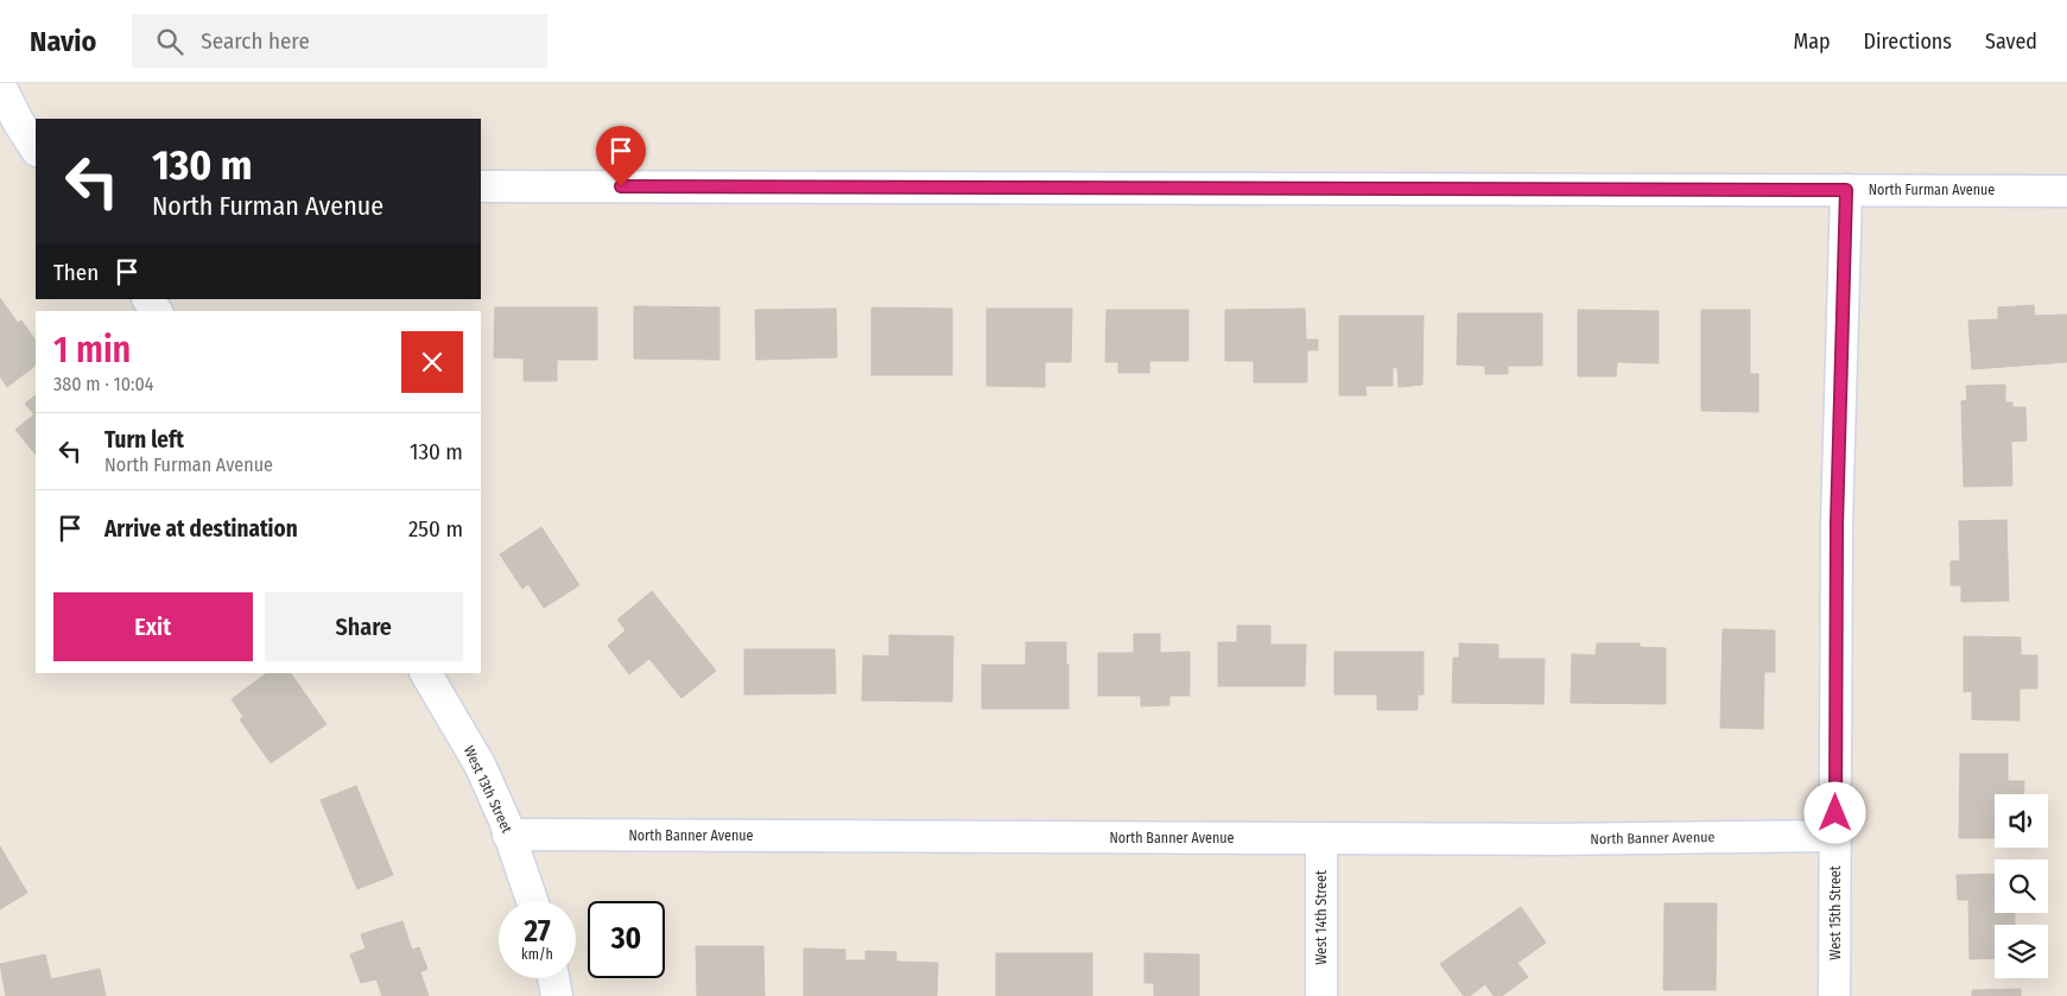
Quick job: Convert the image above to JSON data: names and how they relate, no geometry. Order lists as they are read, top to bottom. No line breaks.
{"streets":{"street":["North Furman Avenue","West 13th Street","North Banner Avenue","West 15th Street","West 14th Street"]},"crossings":[["North Furman Avenue","West 15th Street"],["West 13th Street","North Banner Avenue"],["North Banner Avenue","West 15th Street"],["North Banner Avenue","West 14th Street"]],"page":{"header":"Navio","search":"Search here","nav":["Map","Directions","Saved"],"turn":["130 m","North Furman Avenue"],"then":"Then","heading":["1 min","380 m · 10:04"],"list":[{"name":"Turn left","note":"North Furman Avenue","value":"130 m"},{"name":"Arrive at destination","value":"250 m"}],"buttons":["Exit","Share"],"speed":"27 km/h","limit":"30"}}
